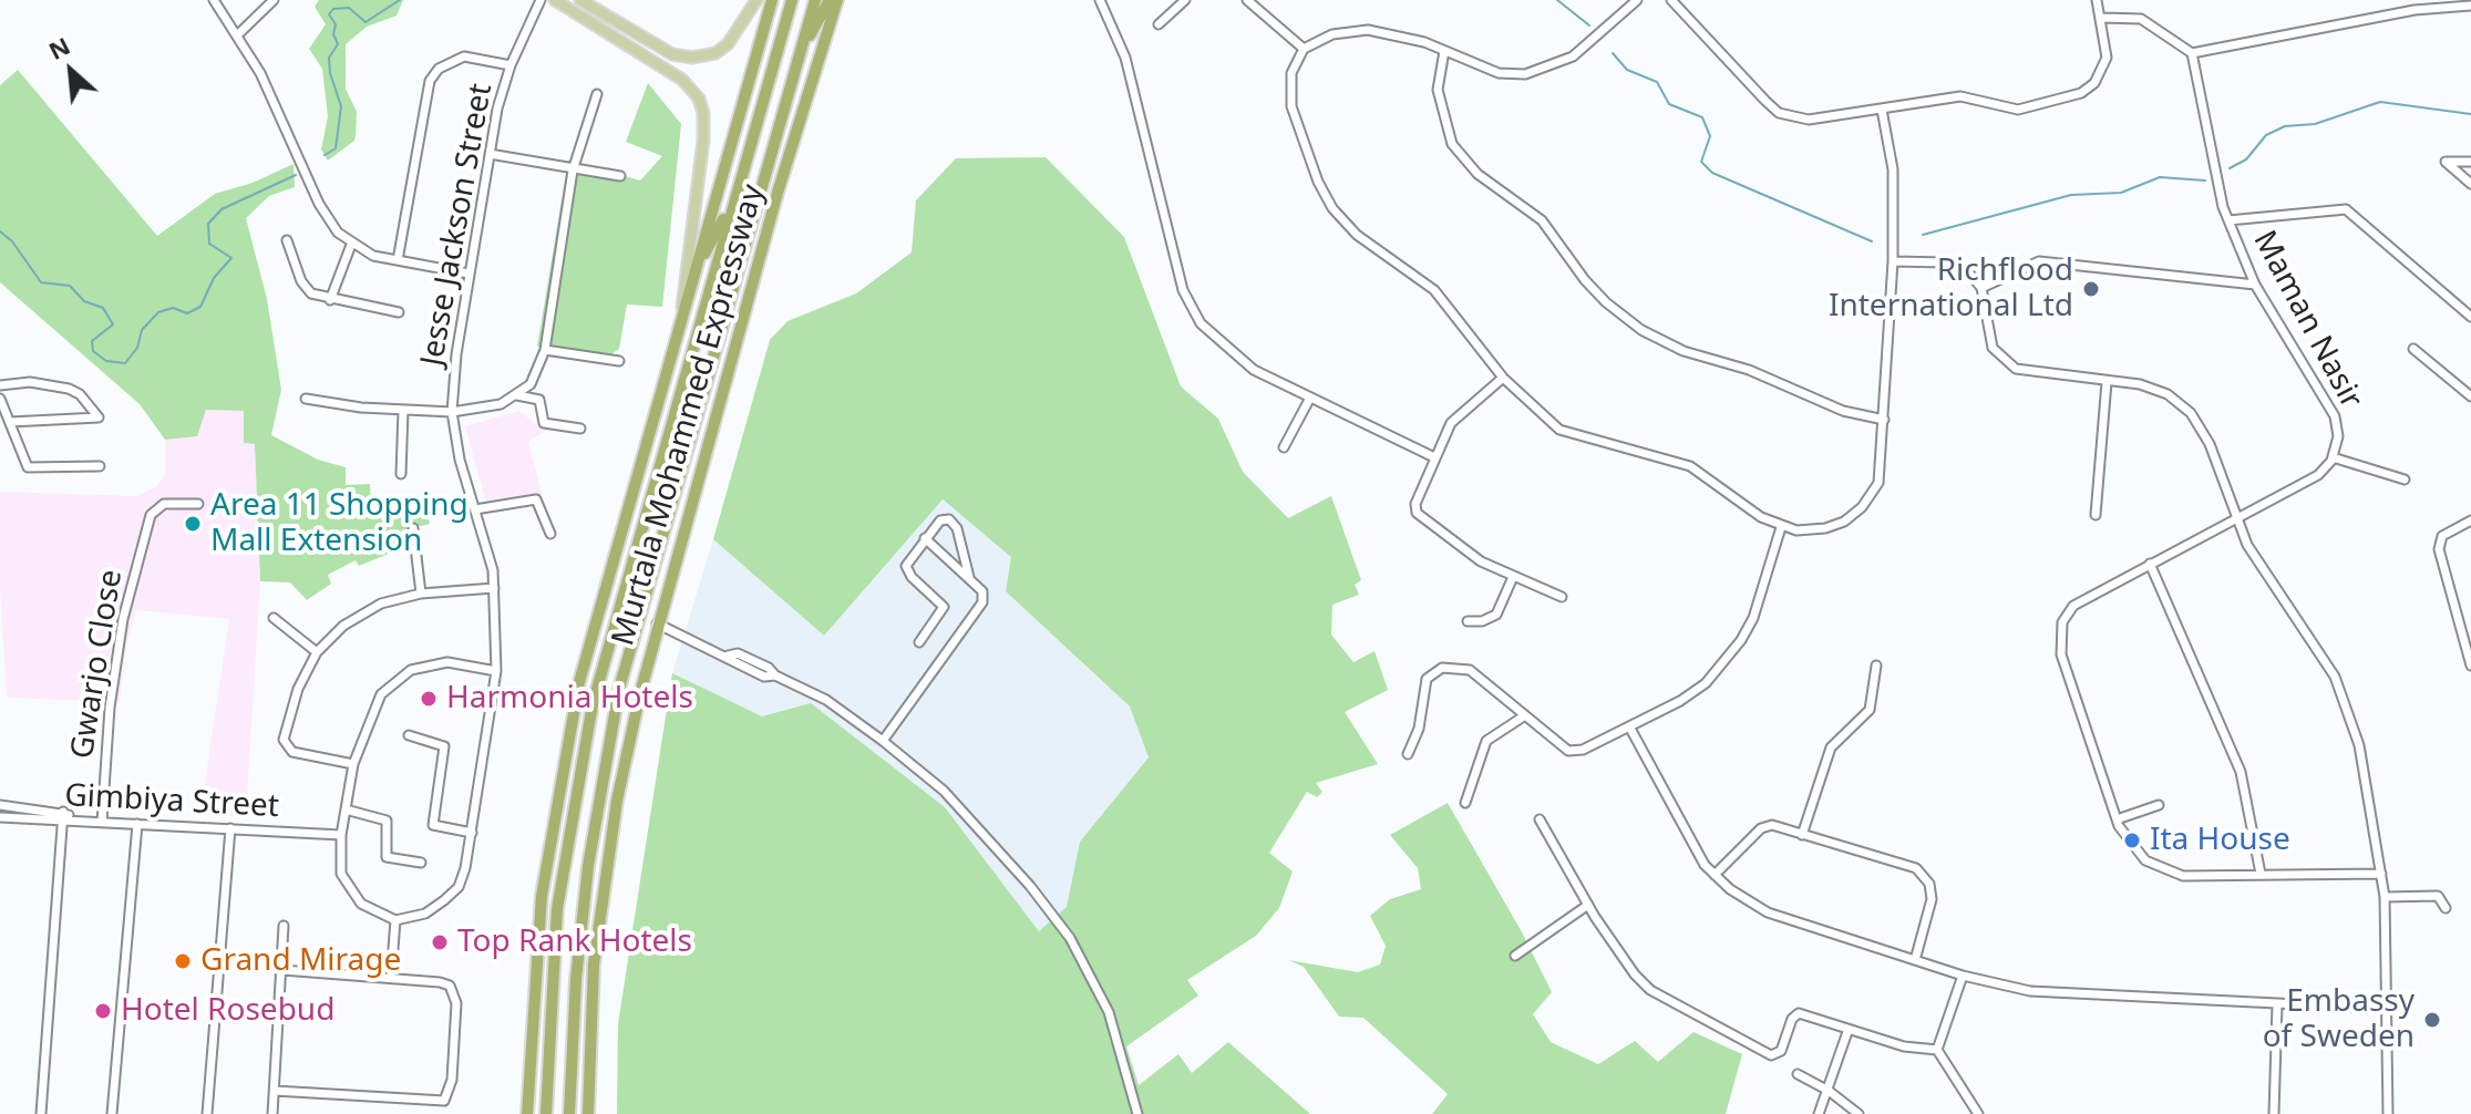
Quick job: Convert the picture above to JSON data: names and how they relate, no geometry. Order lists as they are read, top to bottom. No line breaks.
{"streets":{"highway":["Murtala Mohammed Expressway"],"street":["Jesse Jackson Street","Maman Nasir","Gwarjo Close","Gimbiya Street"]},"crossings":[["Gwarjo Close","Gimbiya Street"]],"places":["Richflood International Ltd","Area 11 Shopping Mall Extension","Harmonia Hotels","Ita House","Top Rank Hotels","Grand Mirage","Hotel Rosebud","Embassy of Sweden"],"north":"top left"}
